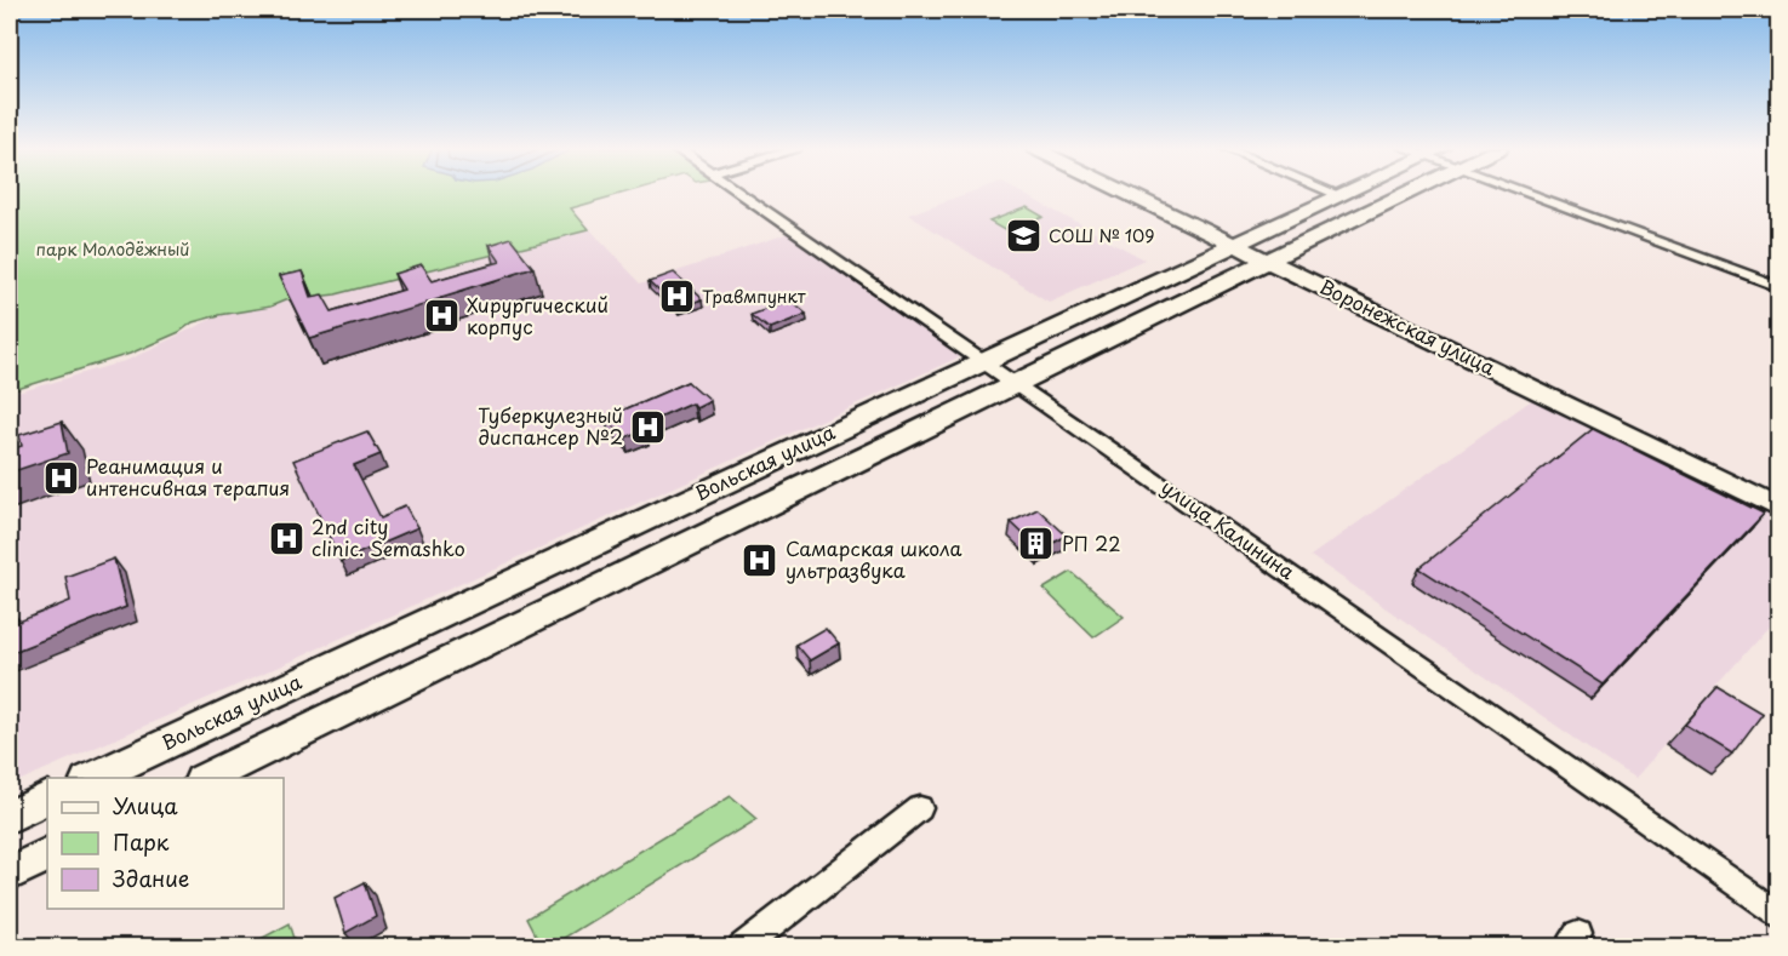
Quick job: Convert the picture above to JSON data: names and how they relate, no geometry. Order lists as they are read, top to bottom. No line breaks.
{"streets":{"main road":["Воронежская улица","Вольская улица"],"street":["улица Калинина"]},"crossings":[["Воронежская улица","Вольская улица"],["Вольская улица","улица Калинина"]],"parks":["парк Молодёжный"],"places":{"school or university":["СОШ № 109"],"hospital":["Травмпункт","Хирургический корпус","Туберкулезный диспансер №2","Реанимация и интенсивная терапия","2nd city clinic. Semashko","Самарская школа ультразвука"],"building":["РП 22"]},"legend":["Улица","Парк","Здание"]}
